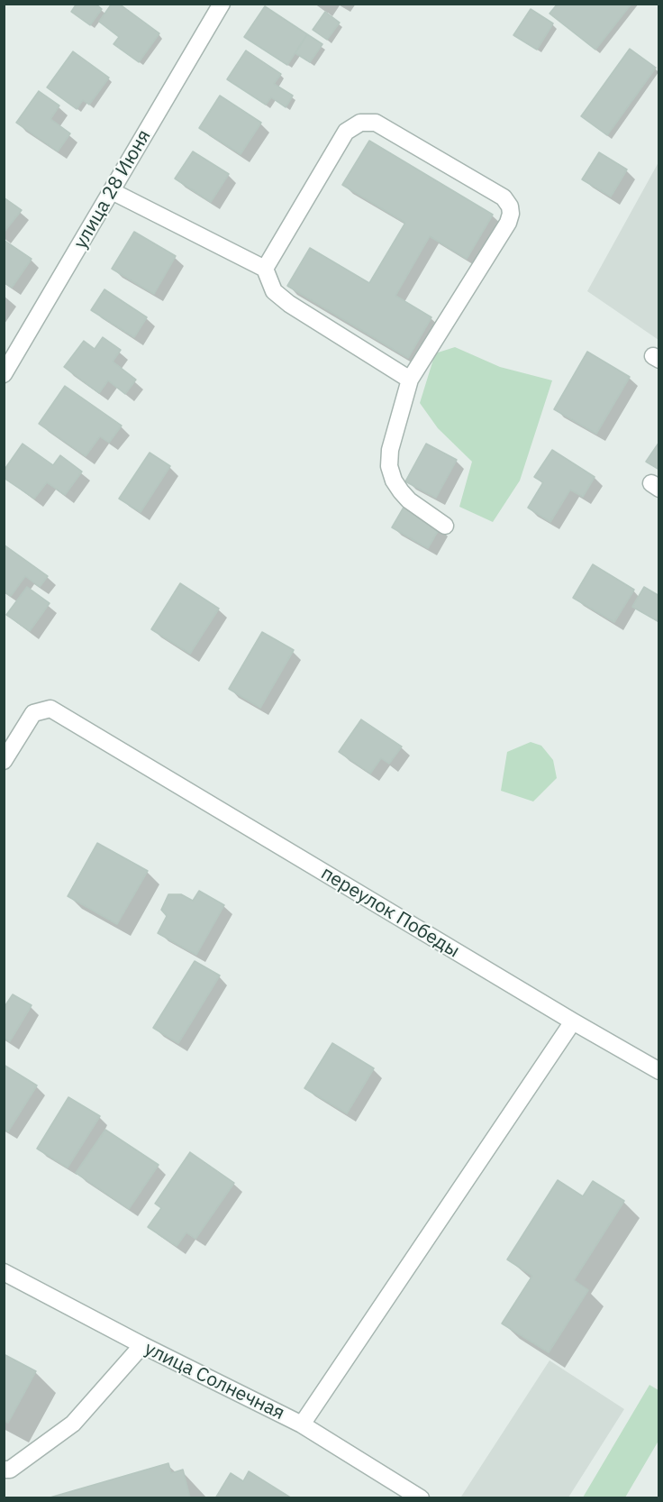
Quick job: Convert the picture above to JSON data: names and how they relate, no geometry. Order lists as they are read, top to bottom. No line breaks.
{"streets":{"street":["улица 28 Июня","переулок Победы","улица Солнечная"]}}
